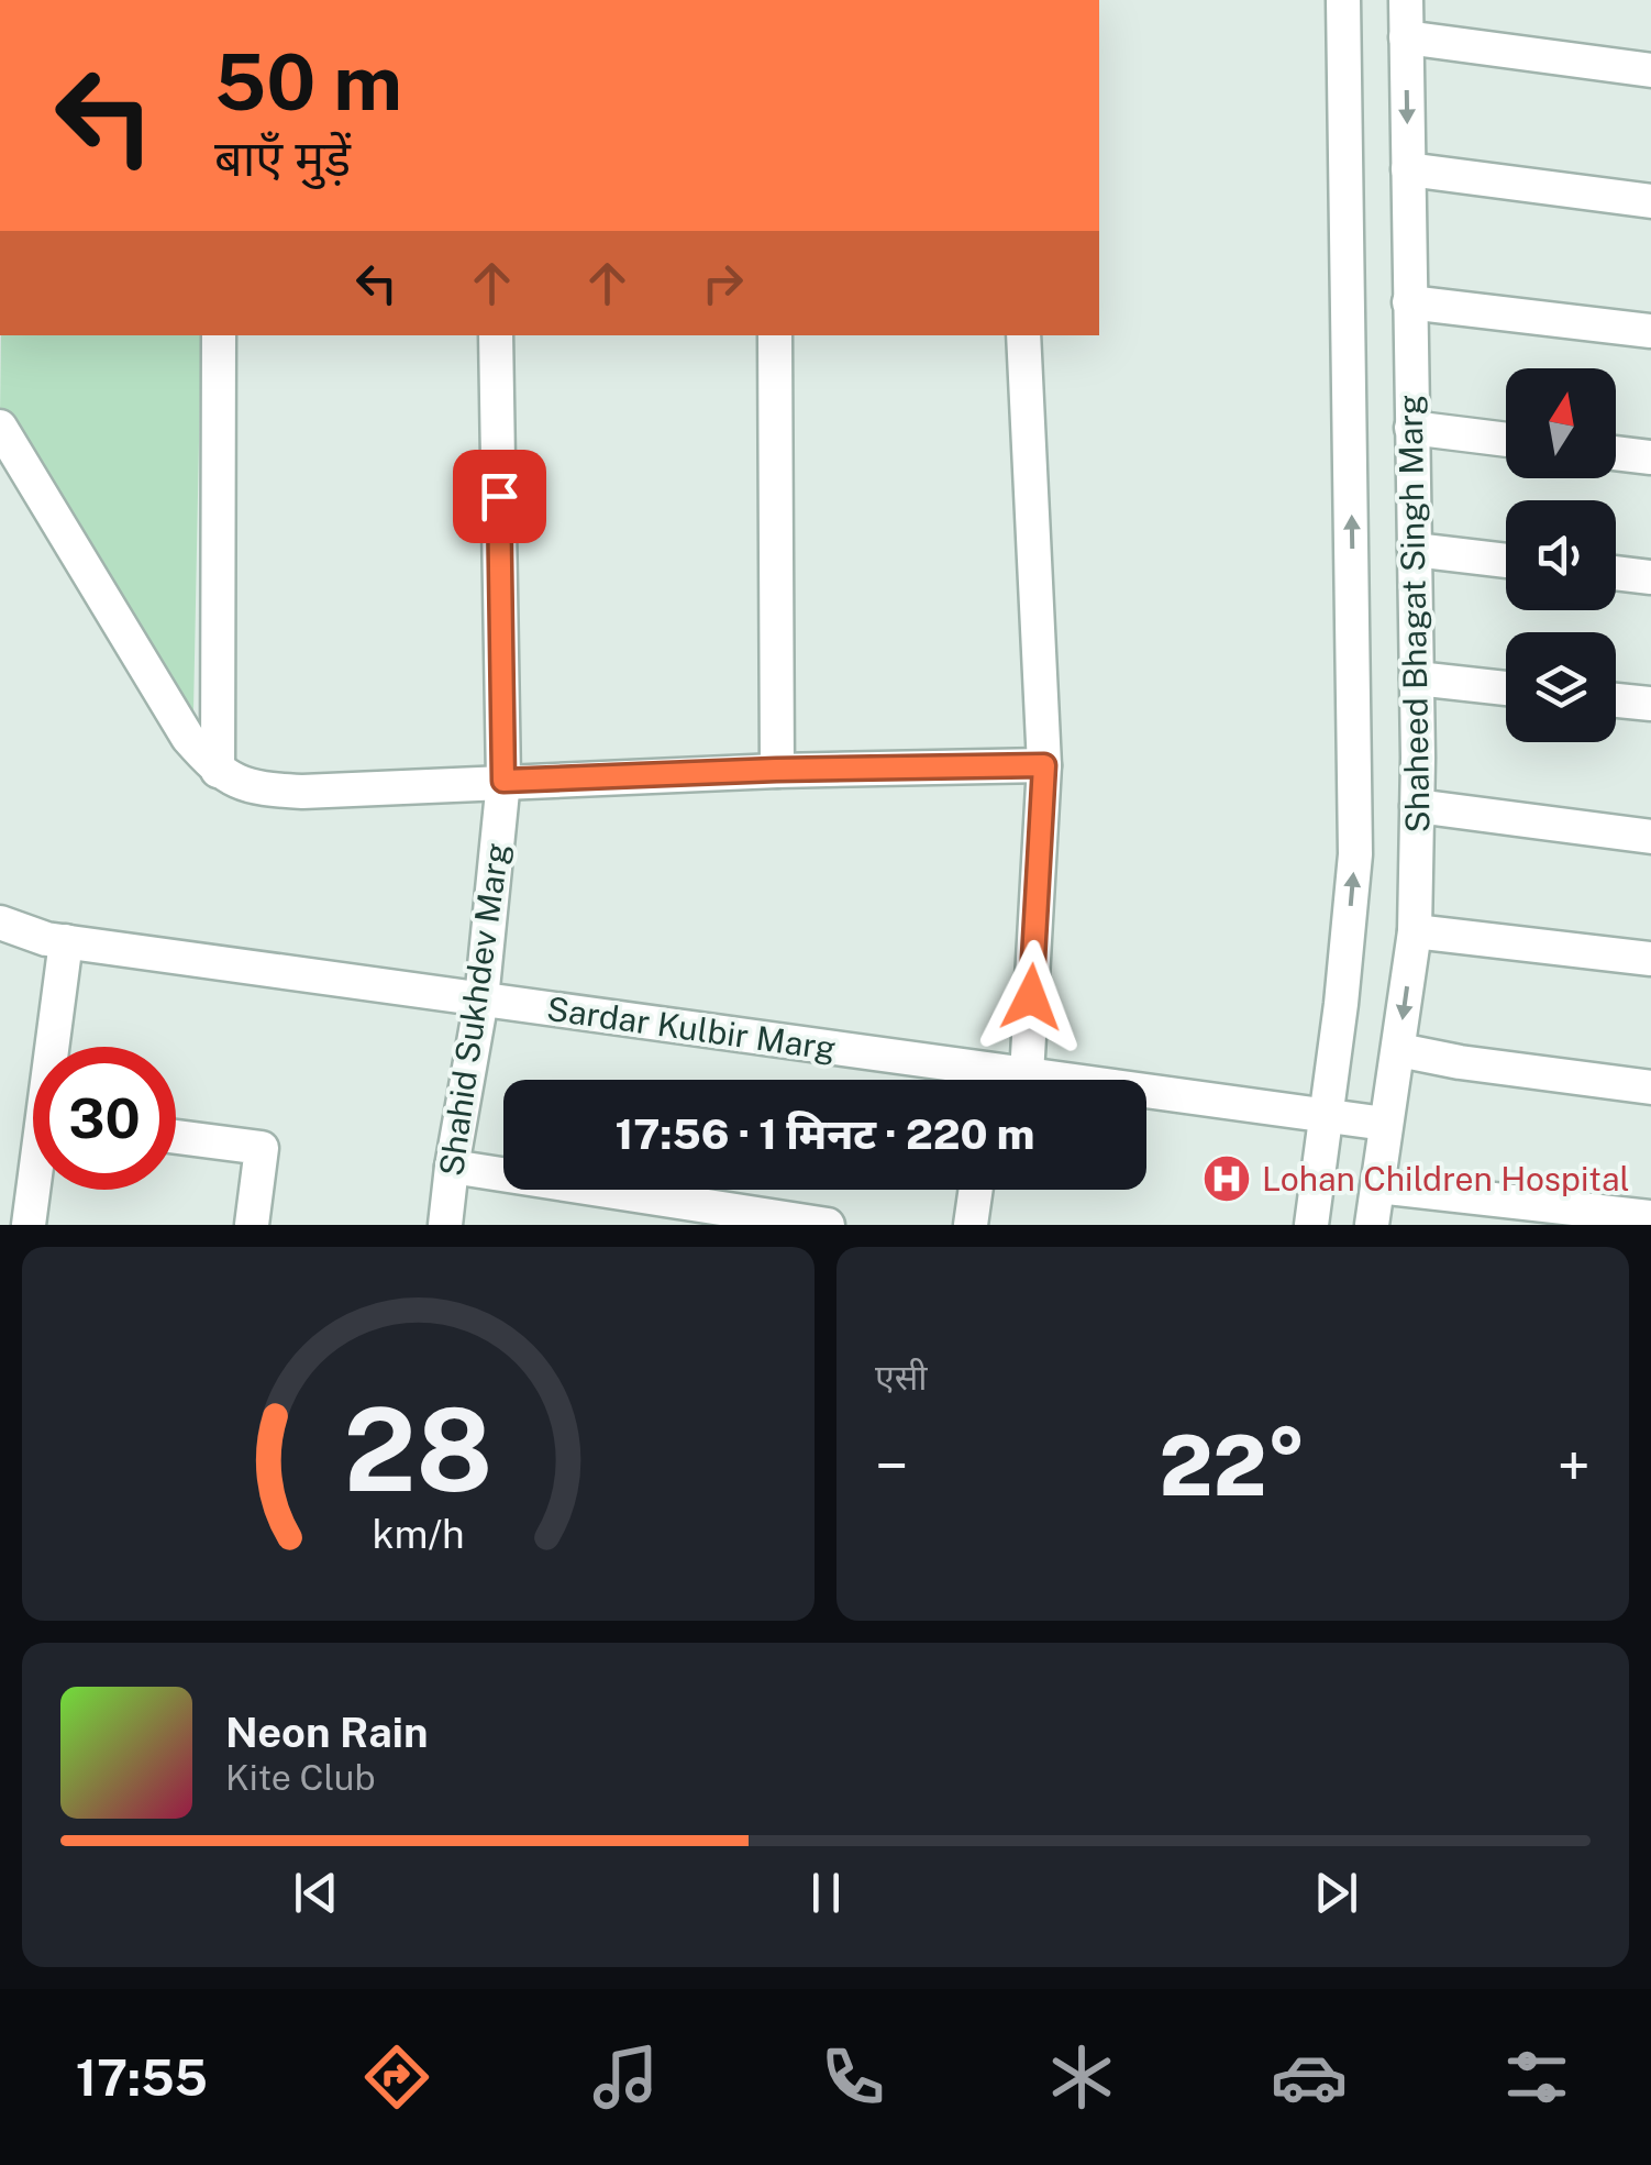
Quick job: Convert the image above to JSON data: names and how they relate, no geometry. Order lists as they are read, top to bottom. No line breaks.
{"streets":{"street":["Shaheed Bhagat Singh Marg","Shahid Sukhdev Marg","Sardar Kulbir Marg"]},"crossings":[["Shaheed Bhagat Singh Marg","Sardar Kulbir Marg"],["Shahid Sukhdev Marg","Sardar Kulbir Marg"]],"places":{"hospital":["Lohan Children Hospital"]},"north":"top","page":{"turn":["50 m","बाएँ मुड़ें"],"limit":"30","trip":"17:56 · 1 मिनट · 220 m","tile":"एसी","heat":["−","22°","+"],"song":["Neon Rain","Kite Club"],"tabs":"17:55","gauge":["28","km/h"]}}
